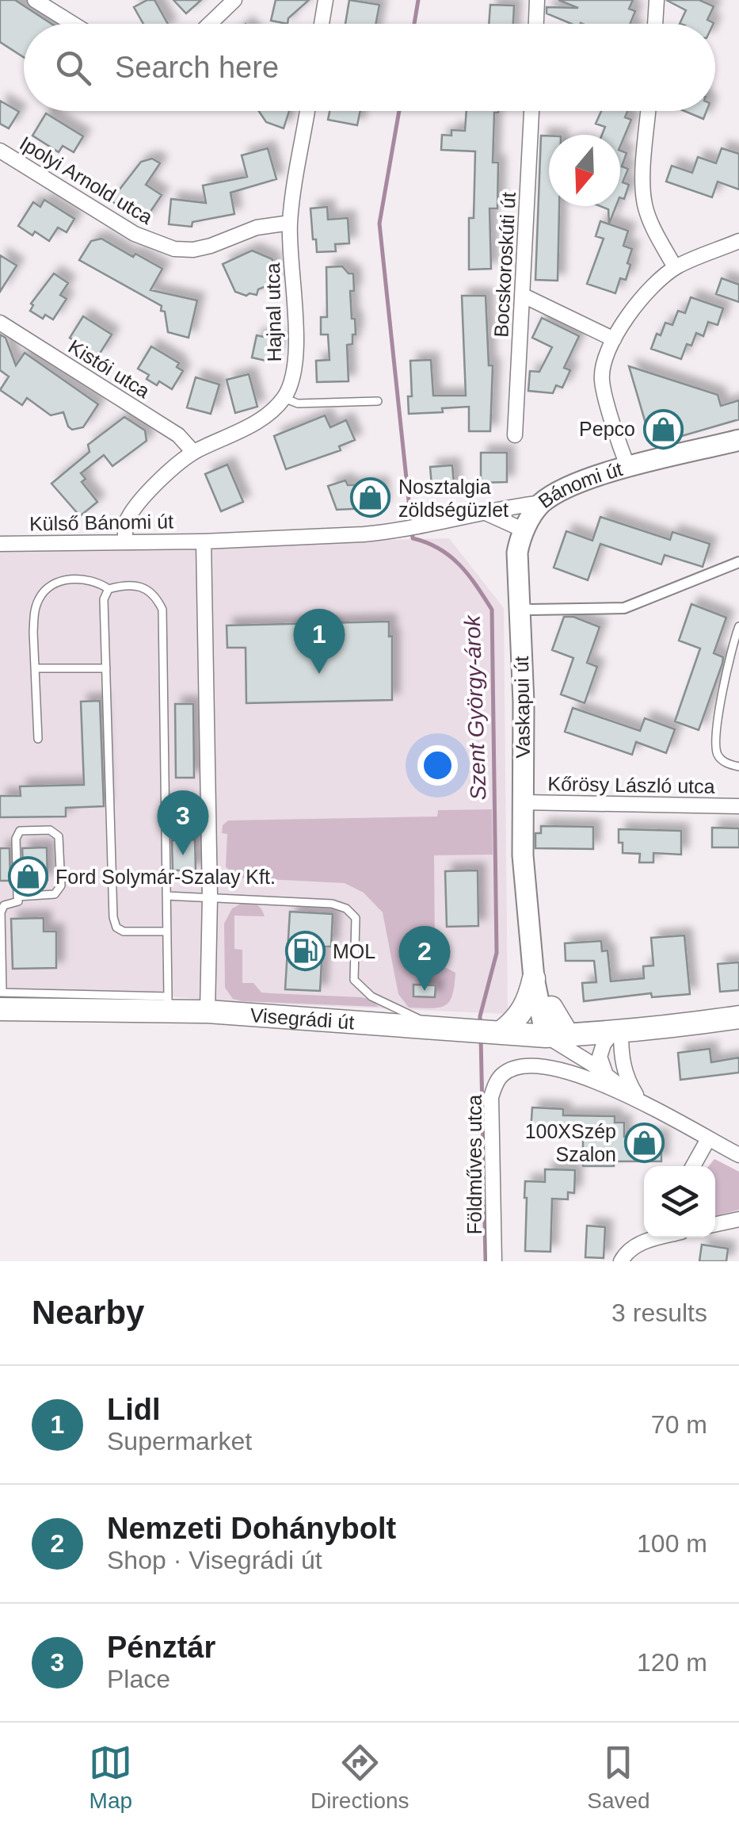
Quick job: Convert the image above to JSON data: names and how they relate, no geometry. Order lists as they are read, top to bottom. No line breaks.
{"streets":{"main road":["Bánomi út","Vaskapui út","Visegrádi út"],"street":["Ipolyi Arnold utca","Bocskoroskúti út","Hajnal utca","Kistói utca","Külső Bánomi út","Kőrösy László utca","Földműves utca"]},"crossings":[["Ipolyi Arnold utca","Hajnal utca"],["Bánomi út","Külső Bánomi út"],["Bánomi út","Vaskapui út"],["Vaskapui út","Kőrösy László utca"],["Vaskapui út","Visegrádi út"],["Vaskapui út","Földműves utca"],["Visegrádi út","Földműves utca"]],"water":["Szent György-árok"],"places":{"shop":["Pepco","Nosztalgia zöldségüzlet","Ford Solymár-Szalay Kft.","100XSzép Szalon"],"fuel station":["MOL"]},"north":"bottom","page":{"search":"Search here","pins":["1","3","2"],"heading":["Nearby","3 results"],"list":[{"mark":"1","name":"Lidl","note":"Supermarket","value":"70 m"},{"mark":"2","name":"Nemzeti Dohánybolt","note":"Shop · Visegrádi út","value":"100 m"},{"mark":"3","name":"Pénztár","note":"Place","value":"120 m"}],"nav":["Map","Directions","Saved"]}}
